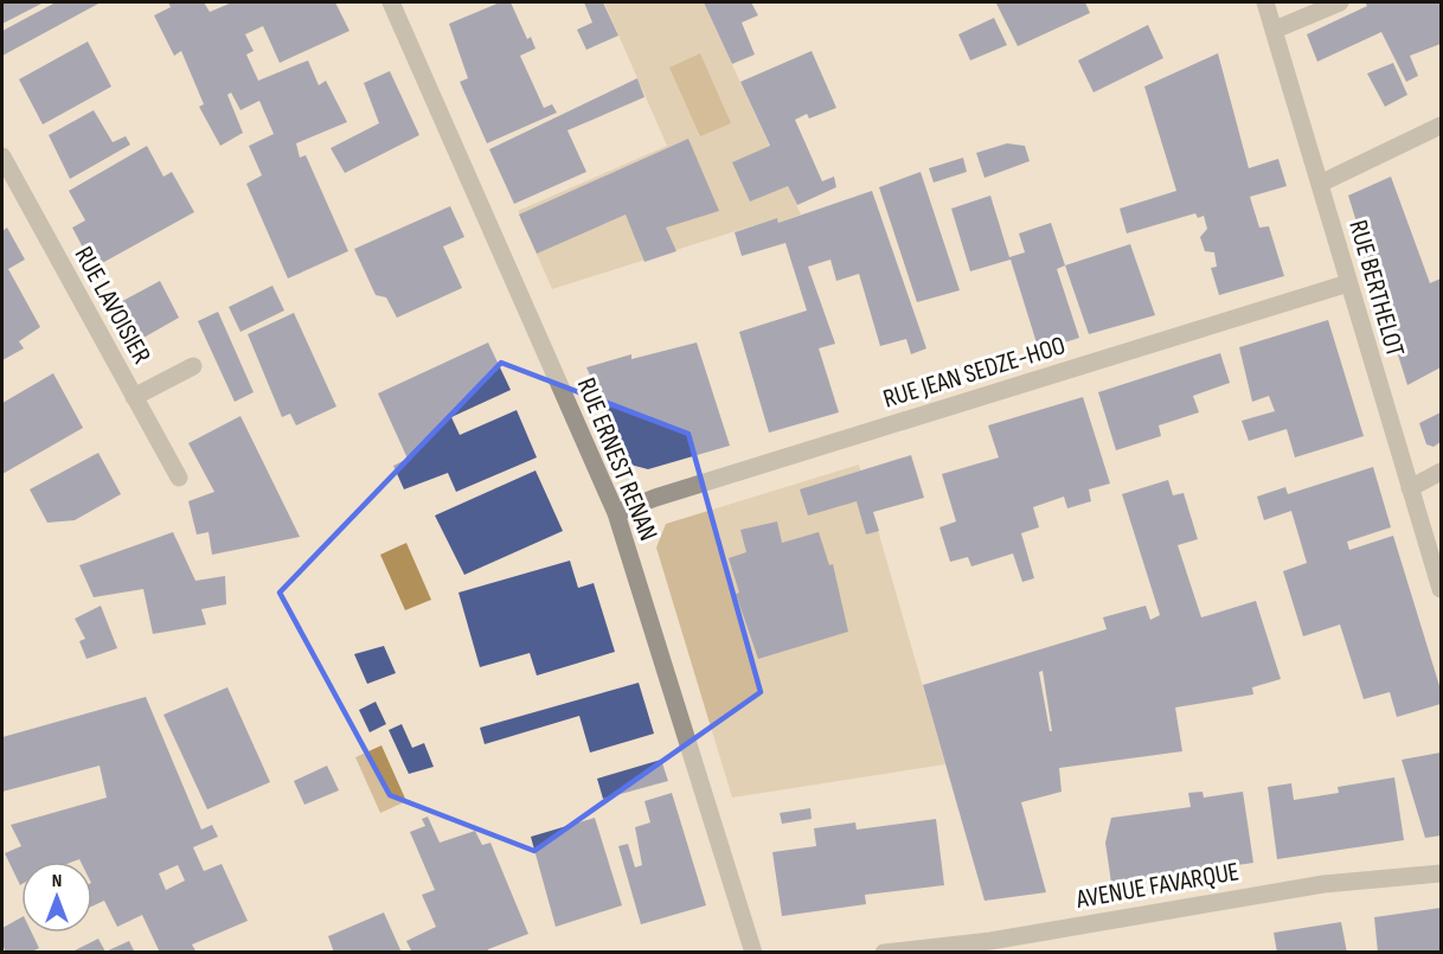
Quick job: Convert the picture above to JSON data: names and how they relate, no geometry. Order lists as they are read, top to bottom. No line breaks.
{"streets":{"street":["RUE BERTHELOT","RUE LAVOISIER","RUE JEAN SEDZE-HOO","RUE ERNEST RENAN","AVENUE FAVARQUE"]},"crossings":[["RUE BERTHELOT","RUE JEAN SEDZE-HOO"],["RUE JEAN SEDZE-HOO","RUE ERNEST RENAN"]],"north":"top"}
